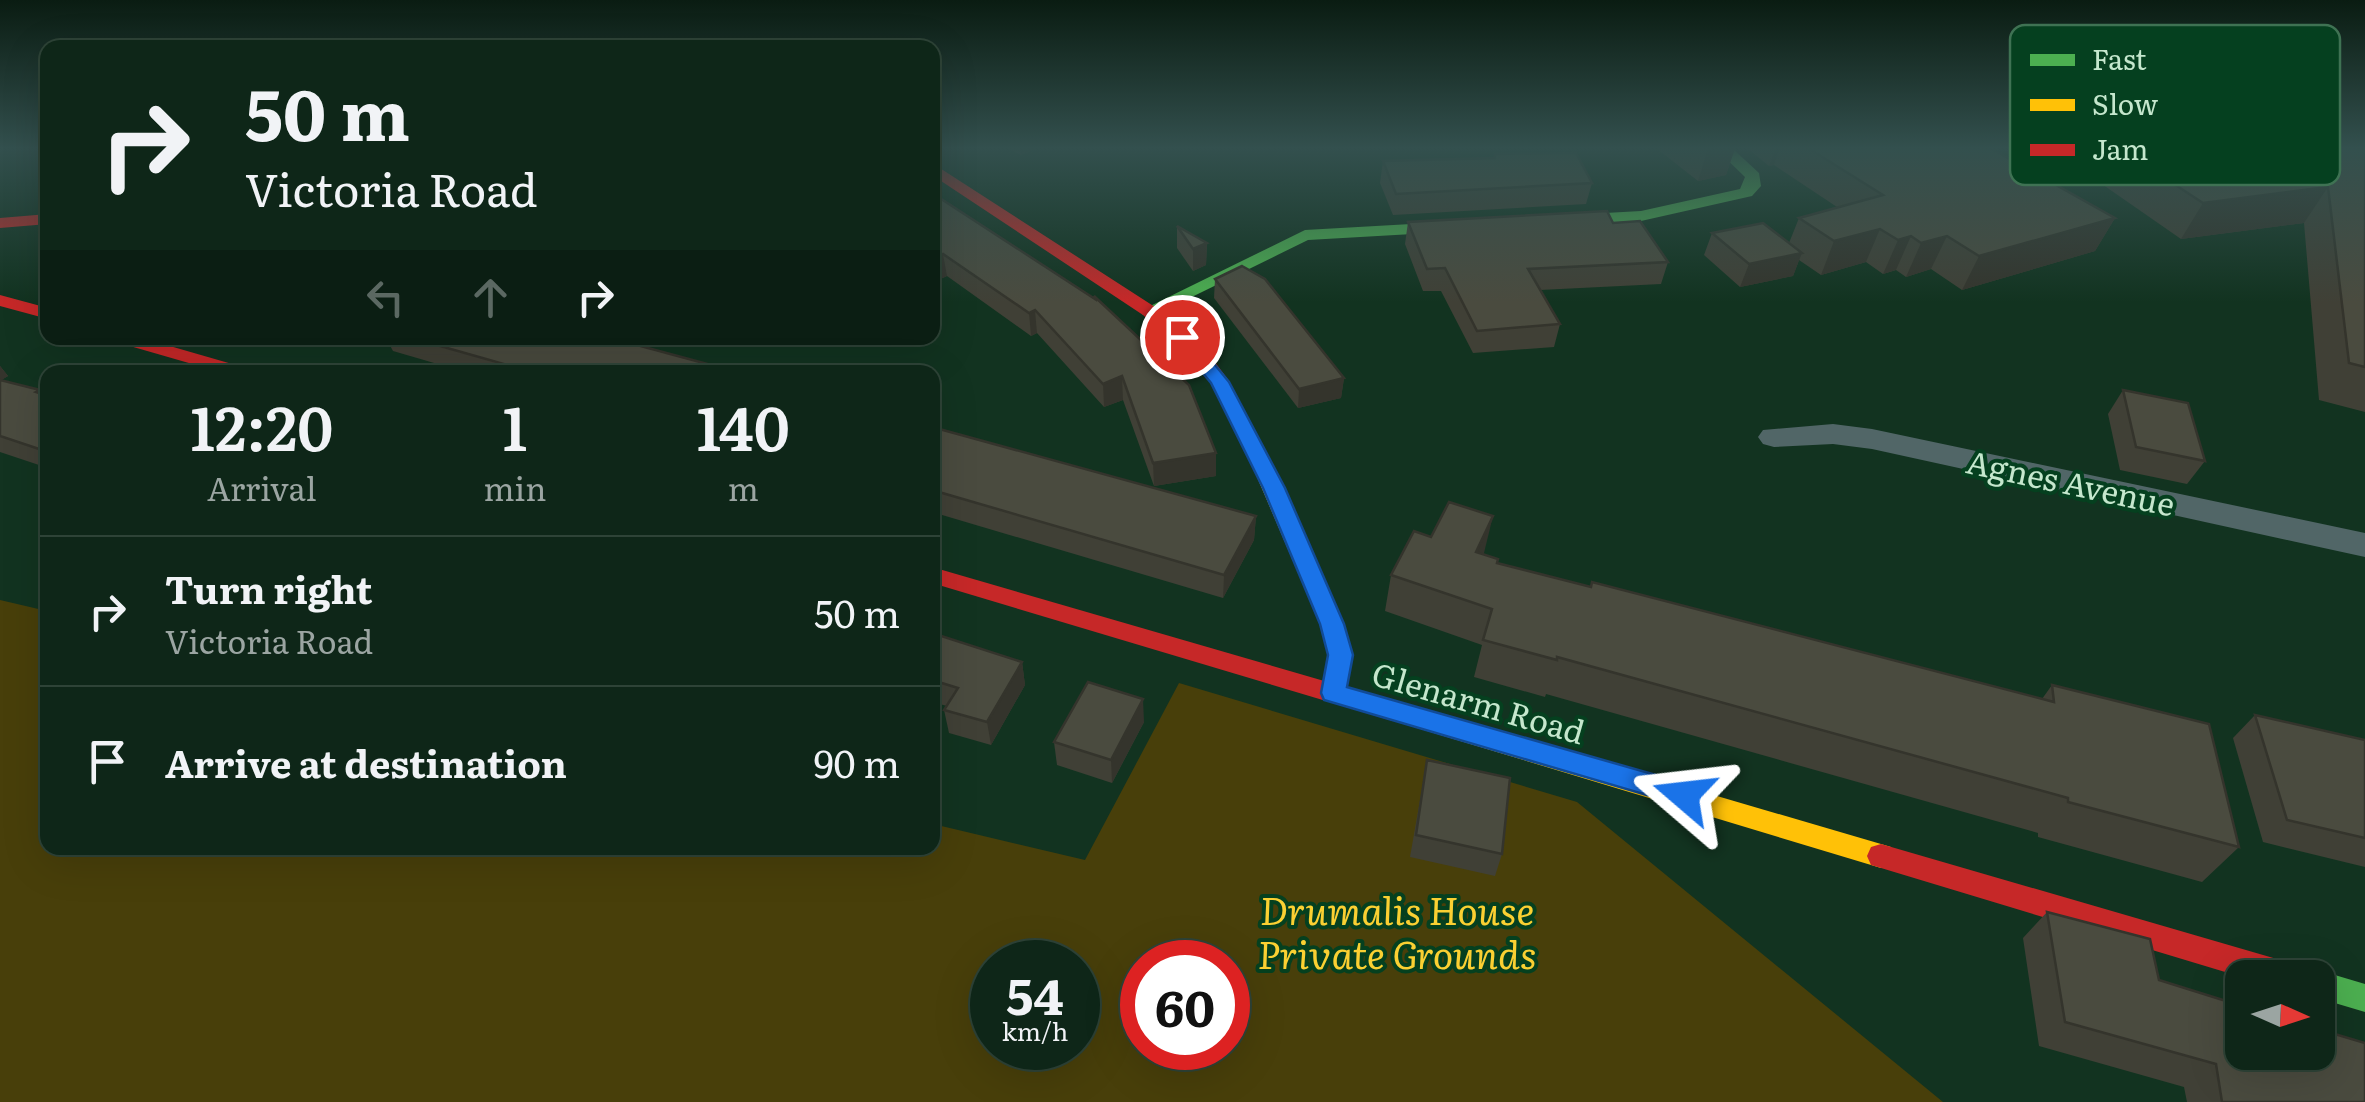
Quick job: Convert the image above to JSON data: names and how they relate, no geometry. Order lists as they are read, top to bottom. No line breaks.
{"streets":{"street":["Agnes Avenue","Glenarm Road"]},"parks":["Drumalis House Private Grounds"],"legend":["Fast","Slow","Jam"],"north":"right","page":{"turn":["50 m","Victoria Road"],"eta":["12:20","Arrival","1","min","140","m"],"list":[{"name":"Turn right","note":"Victoria Road","value":"50 m"},{"name":"Arrive at destination","value":"90 m"}],"speed":"54 km/h","limit":"60"}}
